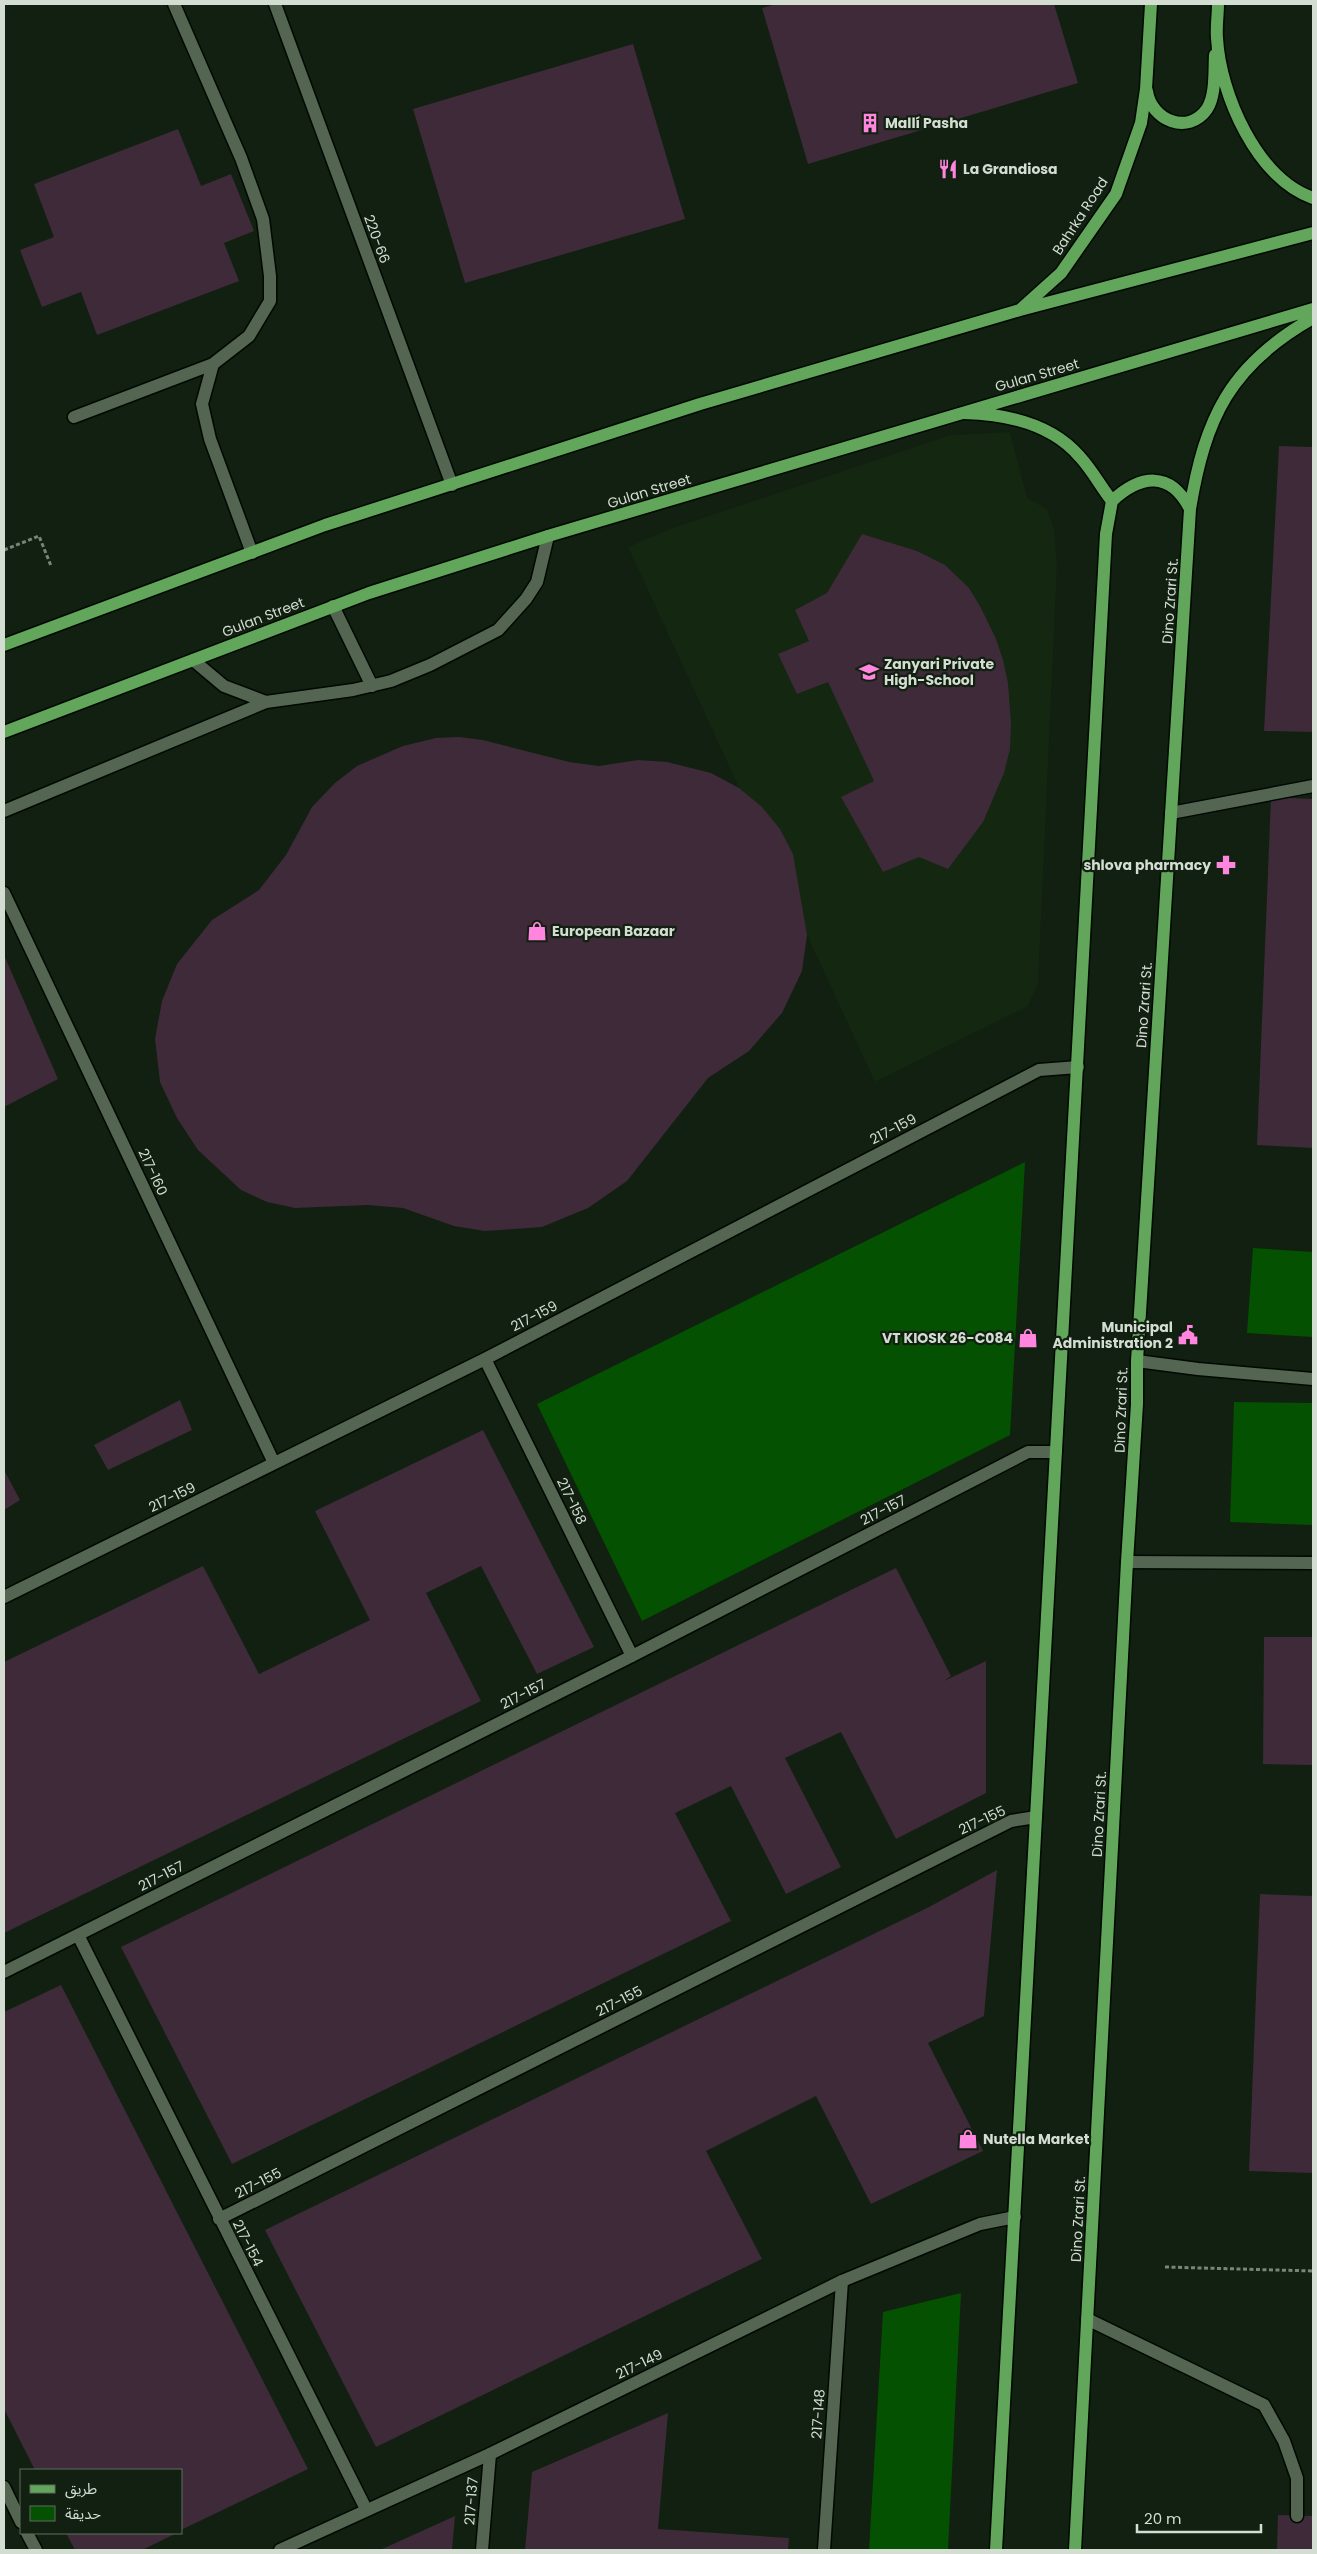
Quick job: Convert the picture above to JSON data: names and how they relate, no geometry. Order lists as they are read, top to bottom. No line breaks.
{"streets":{"main road":["Bahrka Road","Gulan Street","Dino Zrari St."],"street":["220-66","217-159","217-160","217-158","217-157","217-155","217-154","217-149","217-148","217-137"]},"crossings":[["217-159","217-160"],["217-159","217-158"],["217-158","217-157"],["217-157","217-154"],["217-155","217-154"],["217-154","217-149"],["217-149","217-148"],["217-149","217-137"]],"places":{"building":["Mallí Pasha"],"restaurant":["La Grandiosa"],"school or university":["Zanyari Private High-School"],"pharmacy":["shlova pharmacy"],"shop":["European Bazaar","VT KIOSK 26-C084","Nutella Market"],"public building":["Municipal Administration 2"]},"legend":["طريق","حديقة"],"scale_bar":"20 m"}
